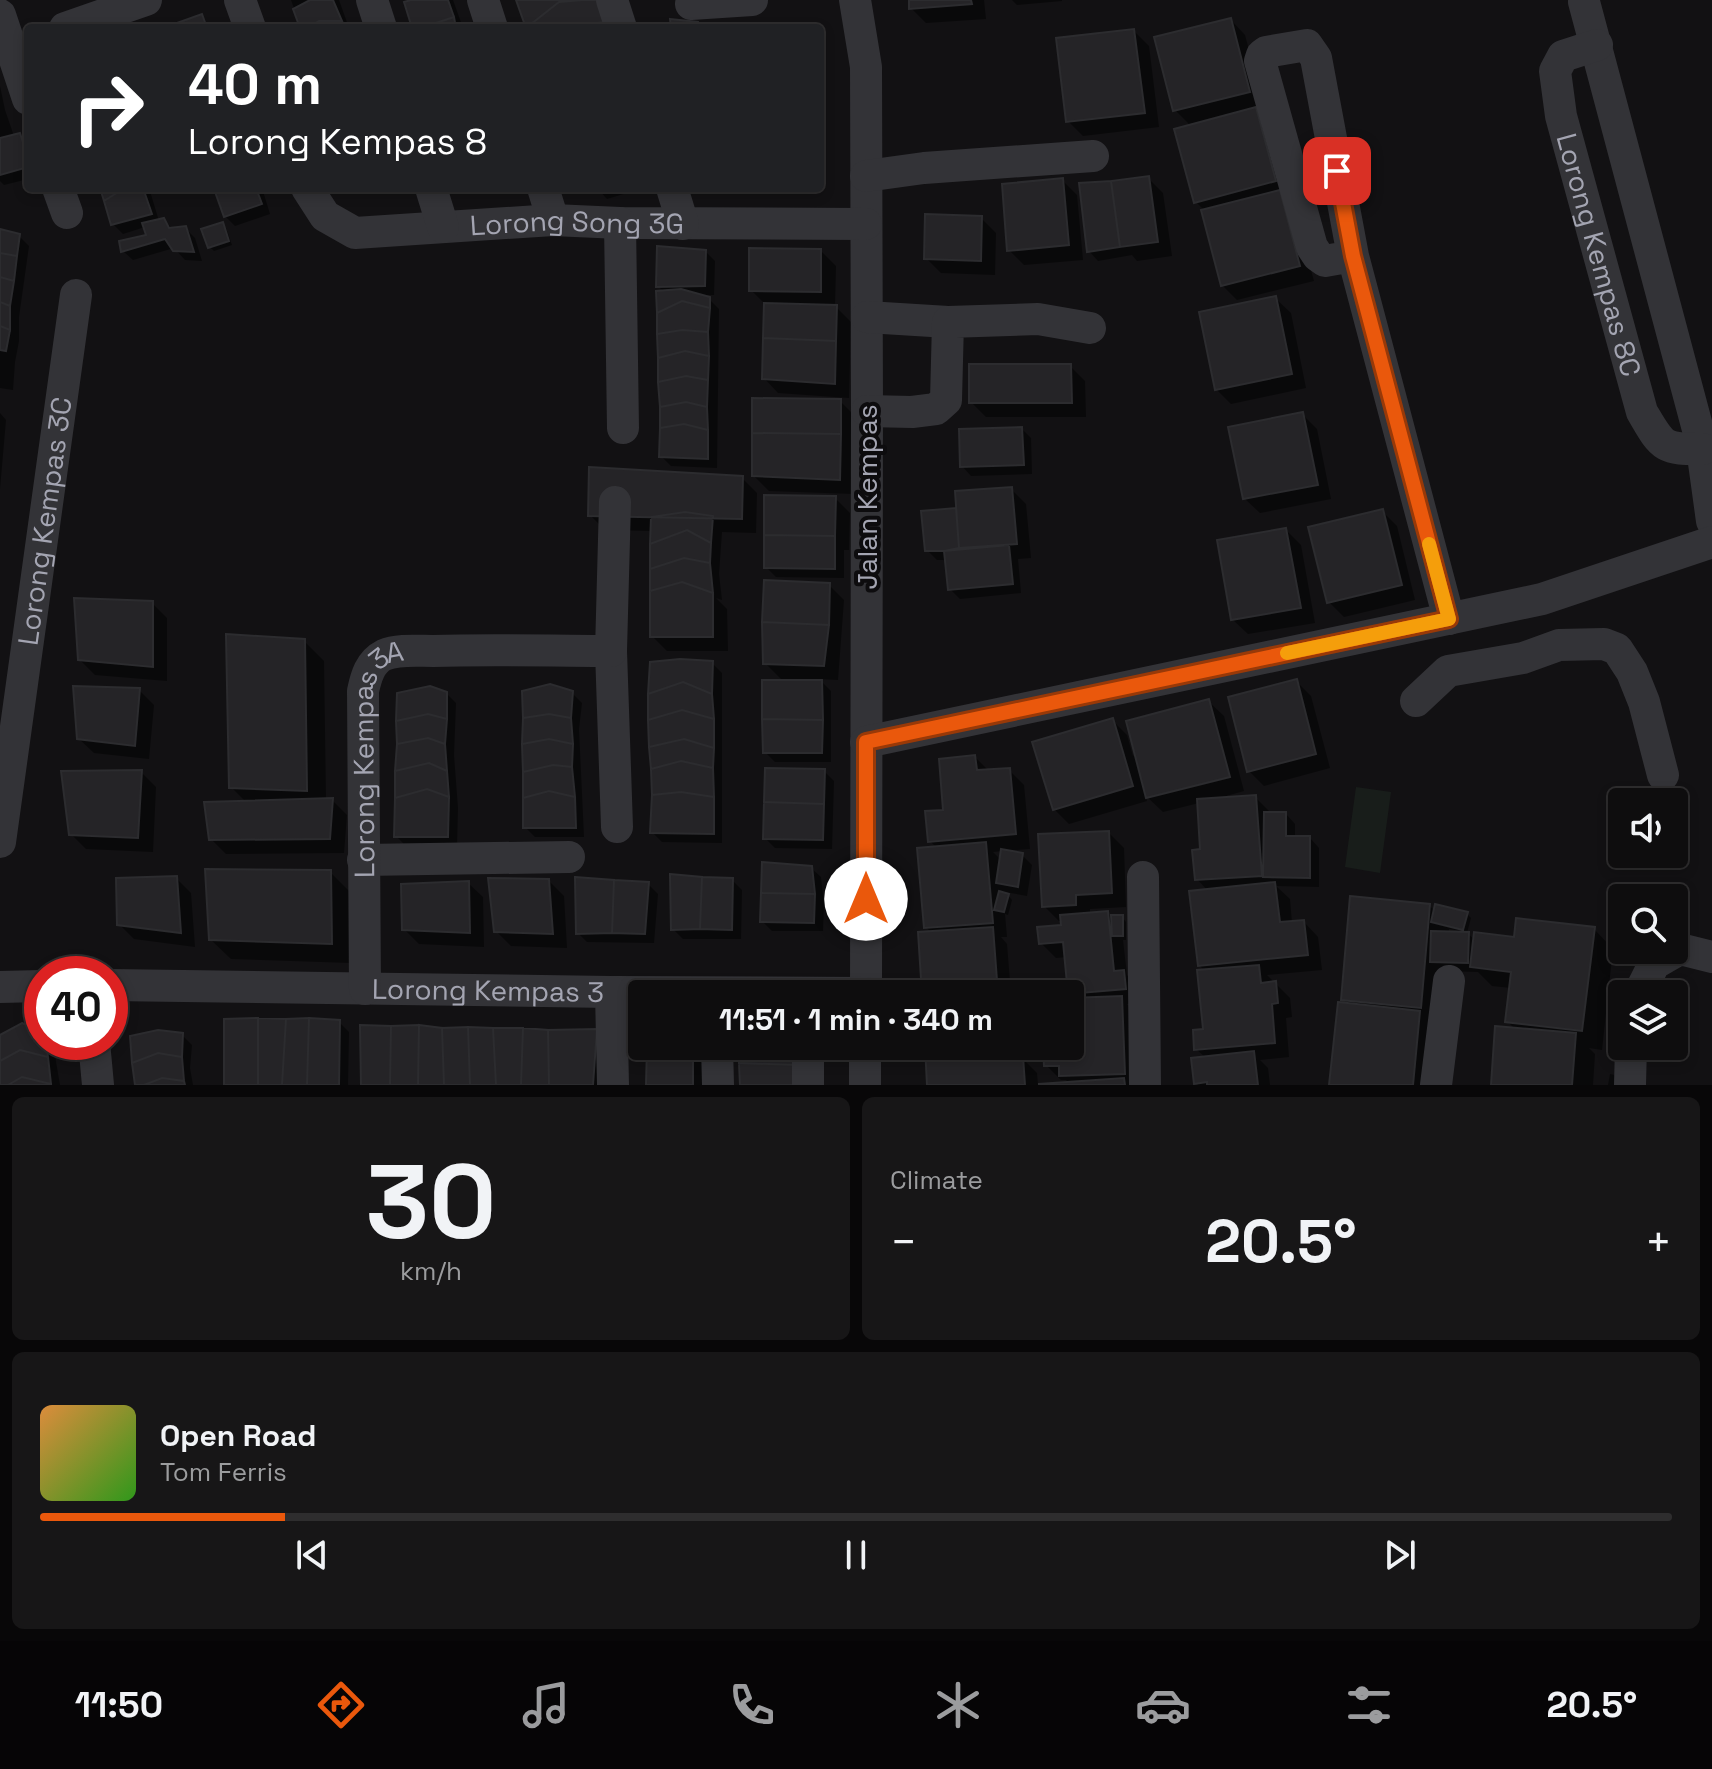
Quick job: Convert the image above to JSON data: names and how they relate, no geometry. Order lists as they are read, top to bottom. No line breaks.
{"streets":{"street":["Lorong Song 3G","Lorong Kempas 8C","Jalan Kempas","Lorong Kempas 3C","Lorong Kempas 3A","Lorong Kempas 3"]},"crossings":[["Lorong Song 3G","Jalan Kempas"],["Lorong Kempas 3A","Lorong Kempas 3"]],"page":{"turn":["40 m","Lorong Kempas 8"],"limit":"40","trip":"11:51 · 1 min · 340 m","tile":[["30","km/h"],"Climate"],"heat":["−","20.5°","+"],"song":["Open Road","Tom Ferris"],"tabs":["11:50","20.5°"]}}
